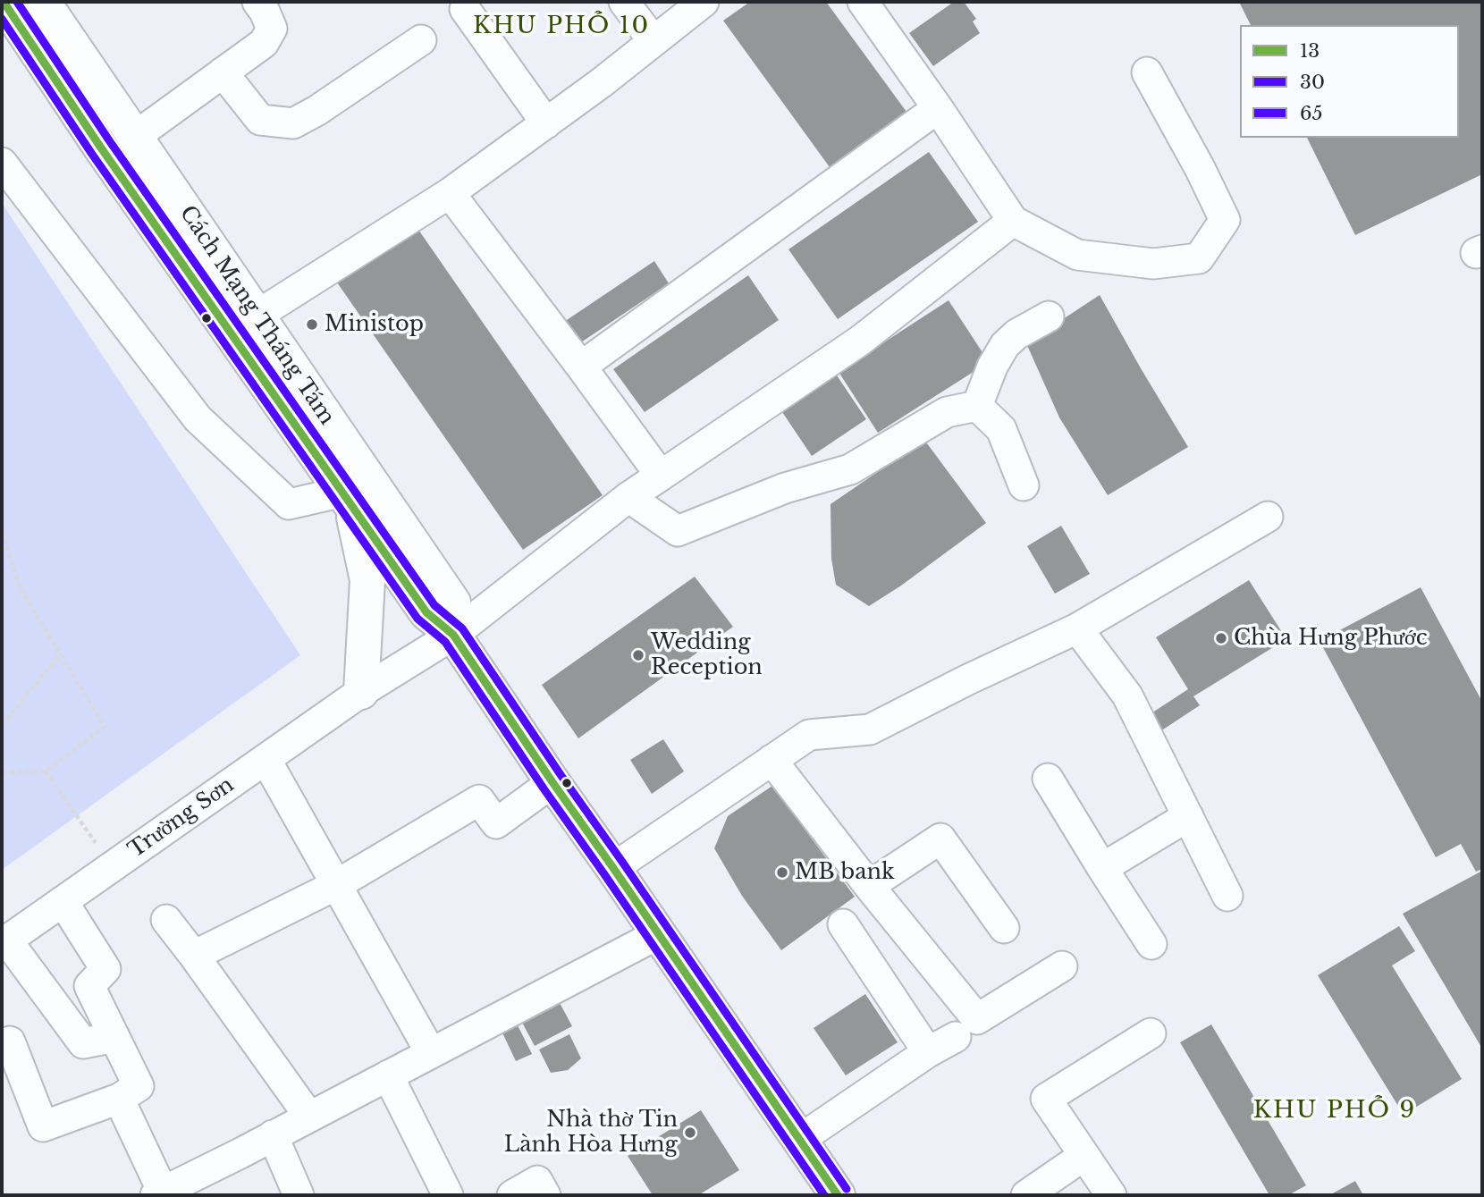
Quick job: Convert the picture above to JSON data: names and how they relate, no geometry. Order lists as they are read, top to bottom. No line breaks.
{"streets":{"main road":["Cách Mạng Tháng Tám"],"street":["Trường Sơn"]},"crossings":[["Cách Mạng Tháng Tám","Trường Sơn"]],"districts":["KHU PHỐ 10","KHU PHỐ 9"],"places":["Ministop","Chùa Hưng Phước","Wedding Reception","MB bank","Nhà thờ Tin Lành Hòa Hưng"],"lines":["transit line 13","transit line 65","transit line 30"],"legend":["13","30","65"]}
